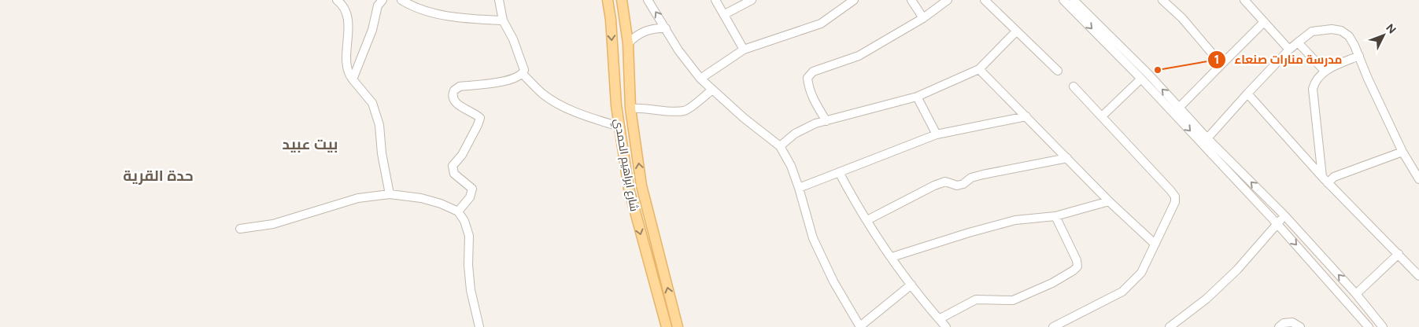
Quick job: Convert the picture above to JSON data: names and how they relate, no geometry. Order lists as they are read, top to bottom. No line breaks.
{"streets":{"main road":["شارع ابراهيم الحمدي"]},"districts":["بيت عبيد","حدة القرية"],"places":["مدرسة منارات صنعاء"],"north":"top right"}
